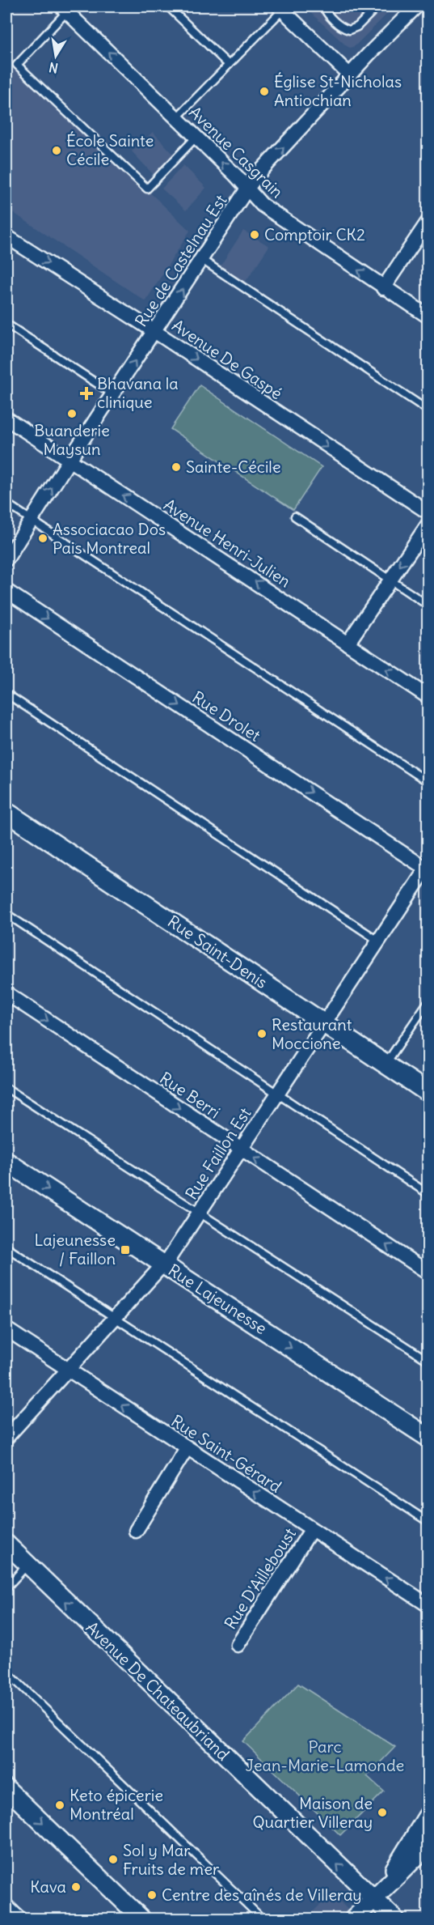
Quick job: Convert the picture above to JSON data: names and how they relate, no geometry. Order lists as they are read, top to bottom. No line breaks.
{"streets":{"main road":["Rue Saint-Denis","Rue Lajeunesse"],"street":["Avenue Casgrain","Rue de Castelnau Est","Avenue De Gaspé","Avenue Henri-Julien","Rue Drolet","Rue Berri","Rue Faillon Est","Rue Saint-Gérard","Rue D'Ailleboust","Avenue De Chateaubriand"]},"crossings":[["Avenue Casgrain","Rue de Castelnau Est"],["Rue de Castelnau Est","Avenue De Gaspé"],["Rue de Castelnau Est","Avenue Henri-Julien"],["Rue Drolet","Rue Faillon Est"],["Rue Saint-Denis","Rue Faillon Est"],["Rue Berri","Rue Faillon Est"],["Rue Faillon Est","Rue Lajeunesse"],["Rue Faillon Est","Rue Saint-Gérard"],["Rue Saint-Gérard","Rue D'Ailleboust"]],"one_way":["Avenue Casgrain","Rue de Castelnau Est","Avenue De Gaspé","Avenue Henri-Julien","Rue Drolet","Rue Lajeunesse","Rue Saint-Gérard","Avenue De Chateaubriand"],"parks":["Parc Jean-Marie-Lamonde"],"places":{"other":["Église St-Nicholas Antiochian","École Sainte Cécile","Comptoir CK2","Buanderie Maysun","Sainte-Cécile","Associacao Dos Pais Montreal","Restaurant Moccione","Keto épicerie Montréal","Maison de Quartier Villeray","Sol y Mar Fruits de mer","Kava","Centre des aînés de Villeray"],"health":["Bhavana la clinique"],"transit":["Lajeunesse / Faillon"]},"north":"bottom"}
